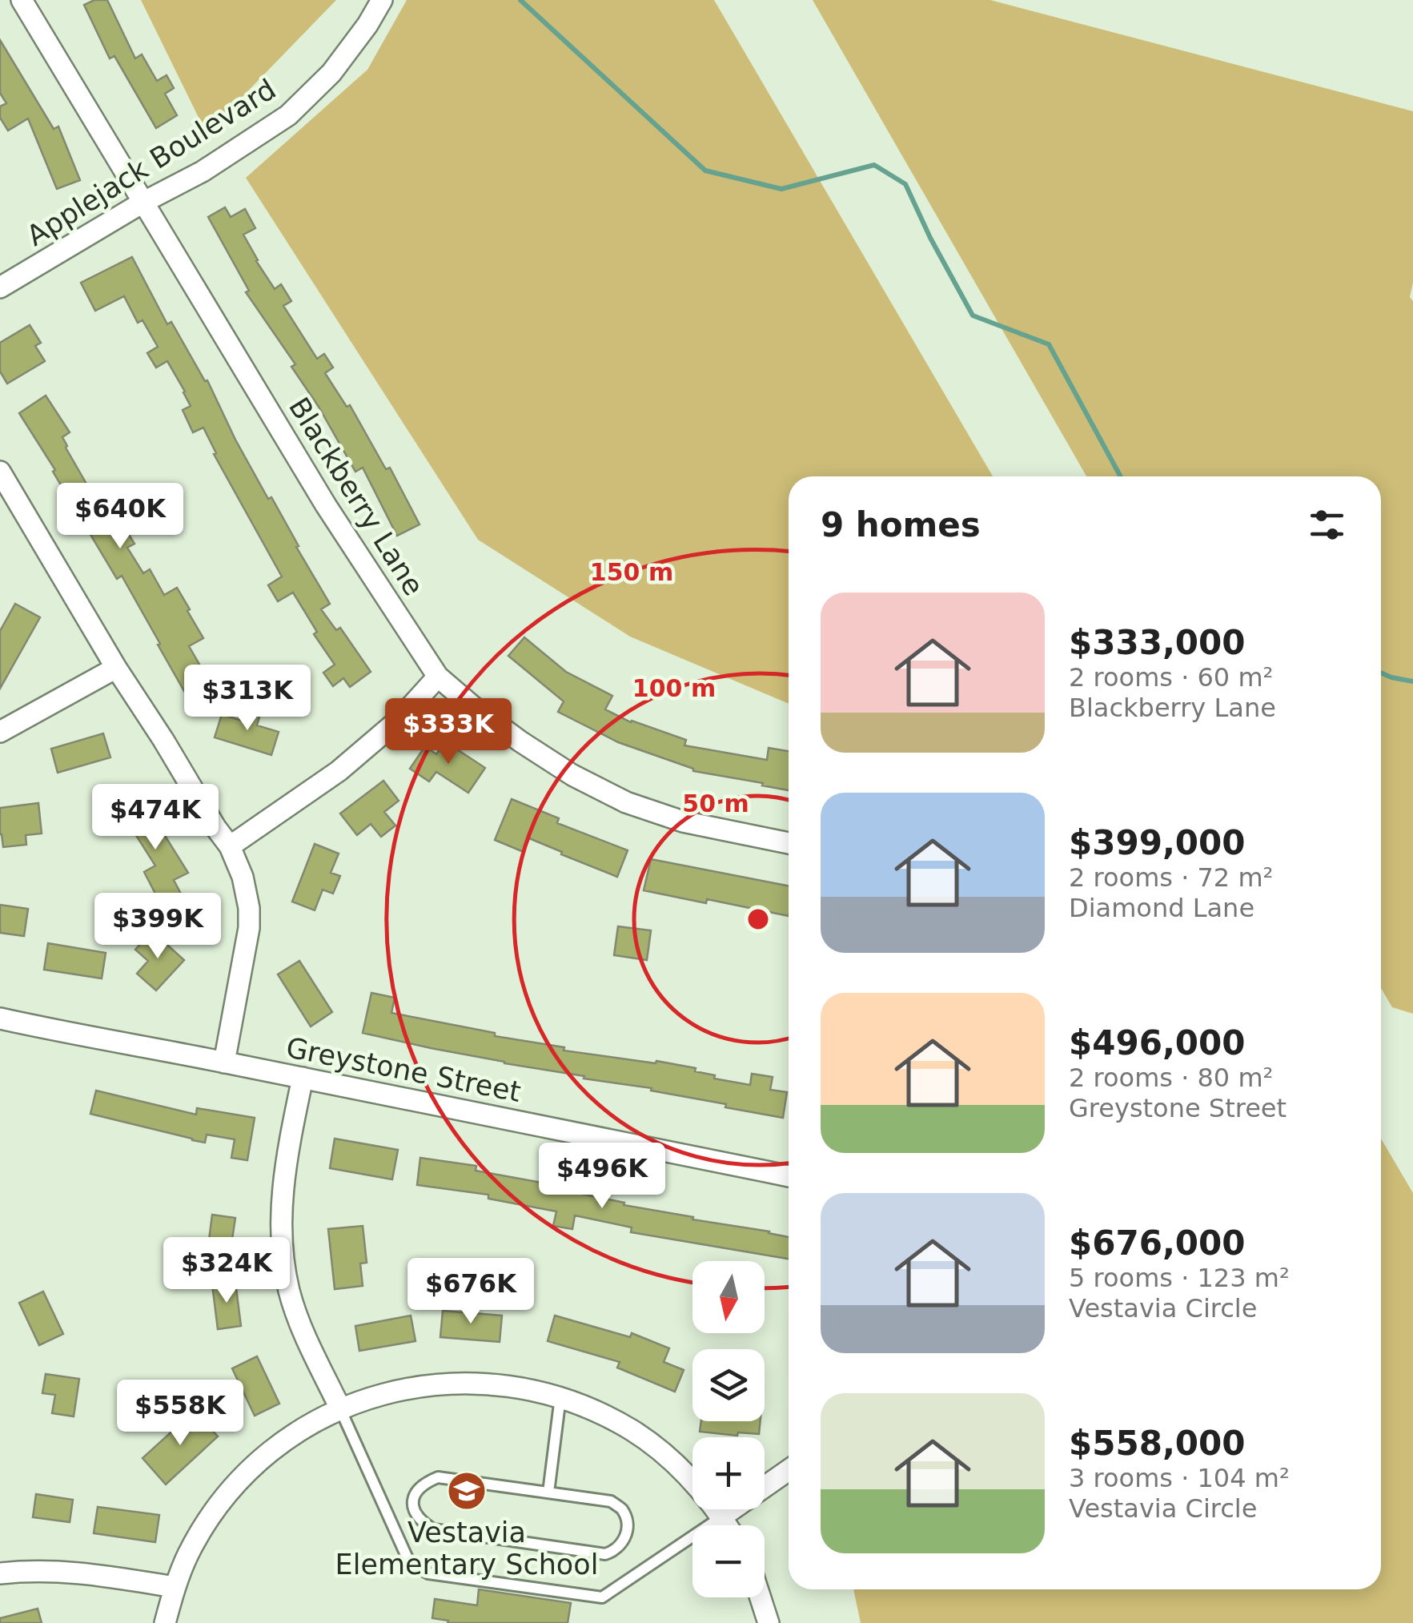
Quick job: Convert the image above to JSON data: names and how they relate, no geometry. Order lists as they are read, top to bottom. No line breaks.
{"streets":{"street":["Applejack Boulevard","Blackberry Lane","Greystone Street"]},"crossings":[["Applejack Boulevard","Blackberry Lane"]],"places":{"school or university":["Vestavia Elementary School"]},"north":"bottom","page":{"heading":"9 homes","price":["$640K","$313K","$333K","$474K","$399K","$496K","$324K","$676K","$558K"],"list":[{"name":"$333,000","note":"2 rooms · 60 m² · Blackberry Lane"},{"name":"$399,000","note":"2 rooms · 72 m² · Diamond Lane"},{"name":"$496,000","note":"2 rooms · 80 m² · Greystone Street"},{"name":"$676,000","note":"5 rooms · 123 m² · Vestavia Circle"},{"name":"$558,000","note":"3 rooms · 104 m² · Vestavia Circle"}],"map_buttons":["+","−"]},"rings":["150 m","100 m","50 m"]}
